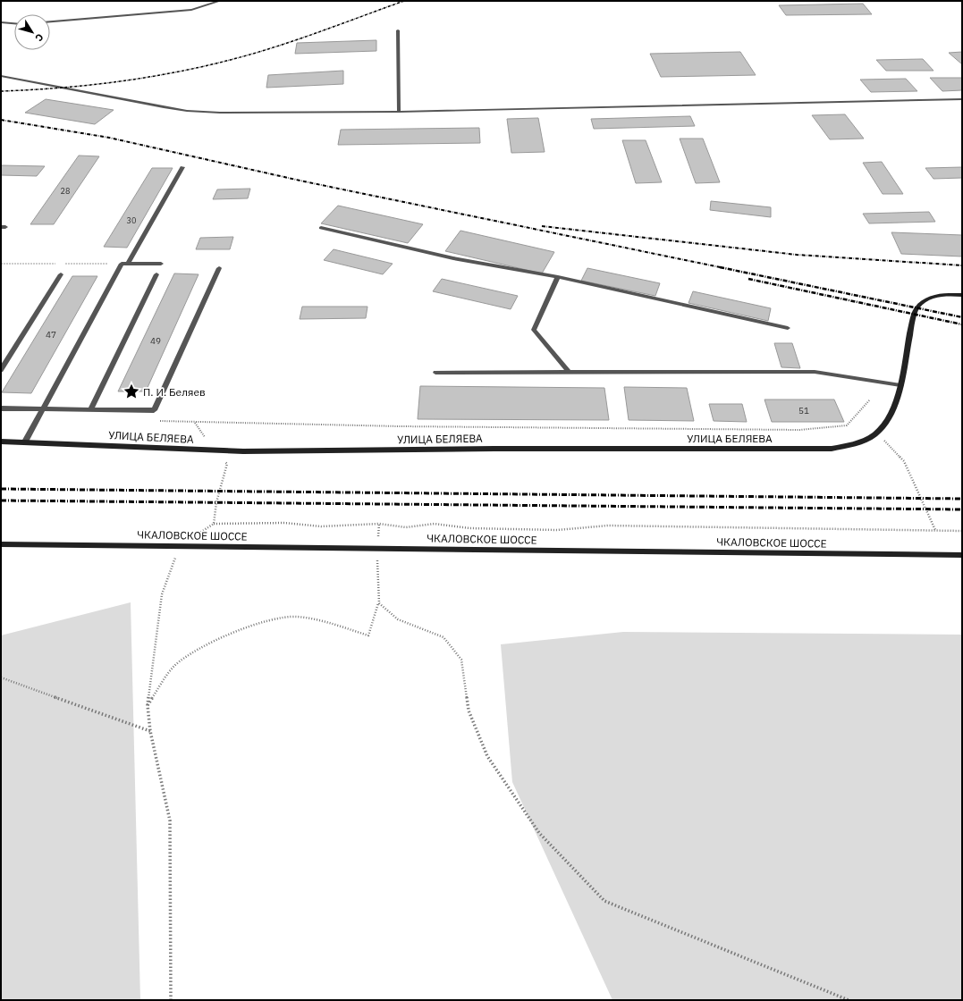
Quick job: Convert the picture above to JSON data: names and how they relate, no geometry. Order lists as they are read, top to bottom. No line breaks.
{"streets":{"street":["УЛИЦА БЕЛЯЕВА","ЧКАЛОВСКОЕ ШОССЕ"]},"places":{"place":["П. И. Беляев"]},"house_numbers":["28","30","47","49","51"],"north":"bottom right"}
